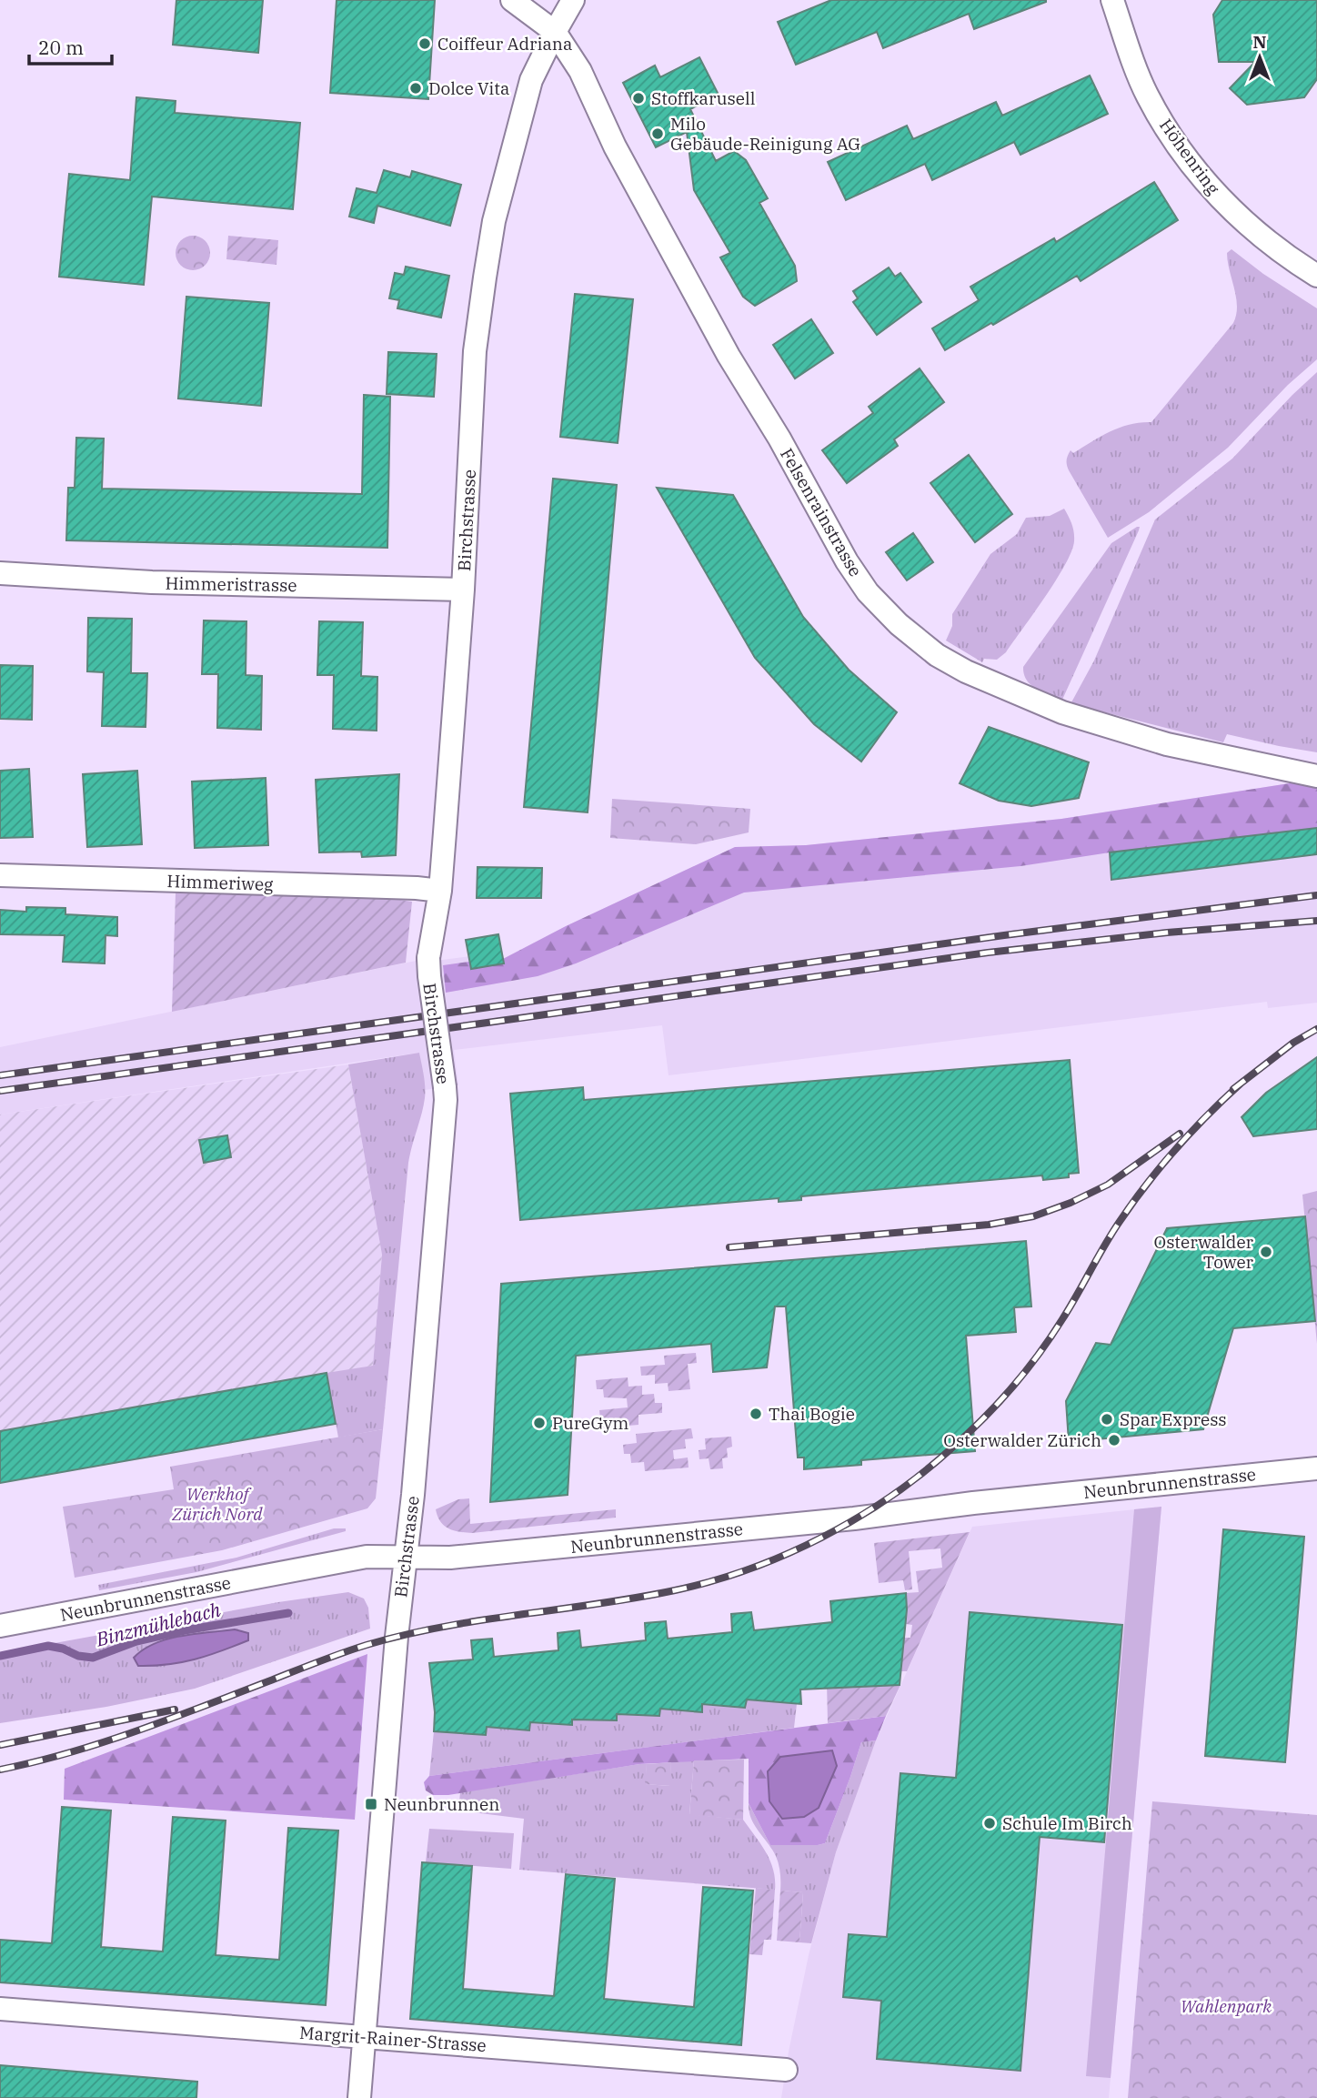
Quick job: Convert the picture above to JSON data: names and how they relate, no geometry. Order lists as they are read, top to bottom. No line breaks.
{"streets":{"street":["Höhenring","Felsenrainstrasse","Birchstrasse","Himmeristrasse","Himmeriweg","Neunbrunnenstrasse","Margrit-Rainer-Strasse"]},"crossings":[["Felsenrainstrasse","Birchstrasse"],["Birchstrasse","Himmeristrasse"],["Birchstrasse","Himmeriweg"],["Birchstrasse","Neunbrunnenstrasse"],["Birchstrasse","Margrit-Rainer-Strasse"]],"water":["Binzmühlebach"],"parks":["Werkhof Zürich Nord","Wahlenpark"],"places":{"other":["Coiffeur Adriana","Dolce Vita","Stoffkarusell","Milo Gebäude-Reinigung AG","Osterwalder Tower","Thai Bogie","Spar Express","PureGym","Osterwalder Zürich","Schule Im Birch"],"transit":["Neunbrunnen"]},"scale_bar":"20 m","north":"top"}
